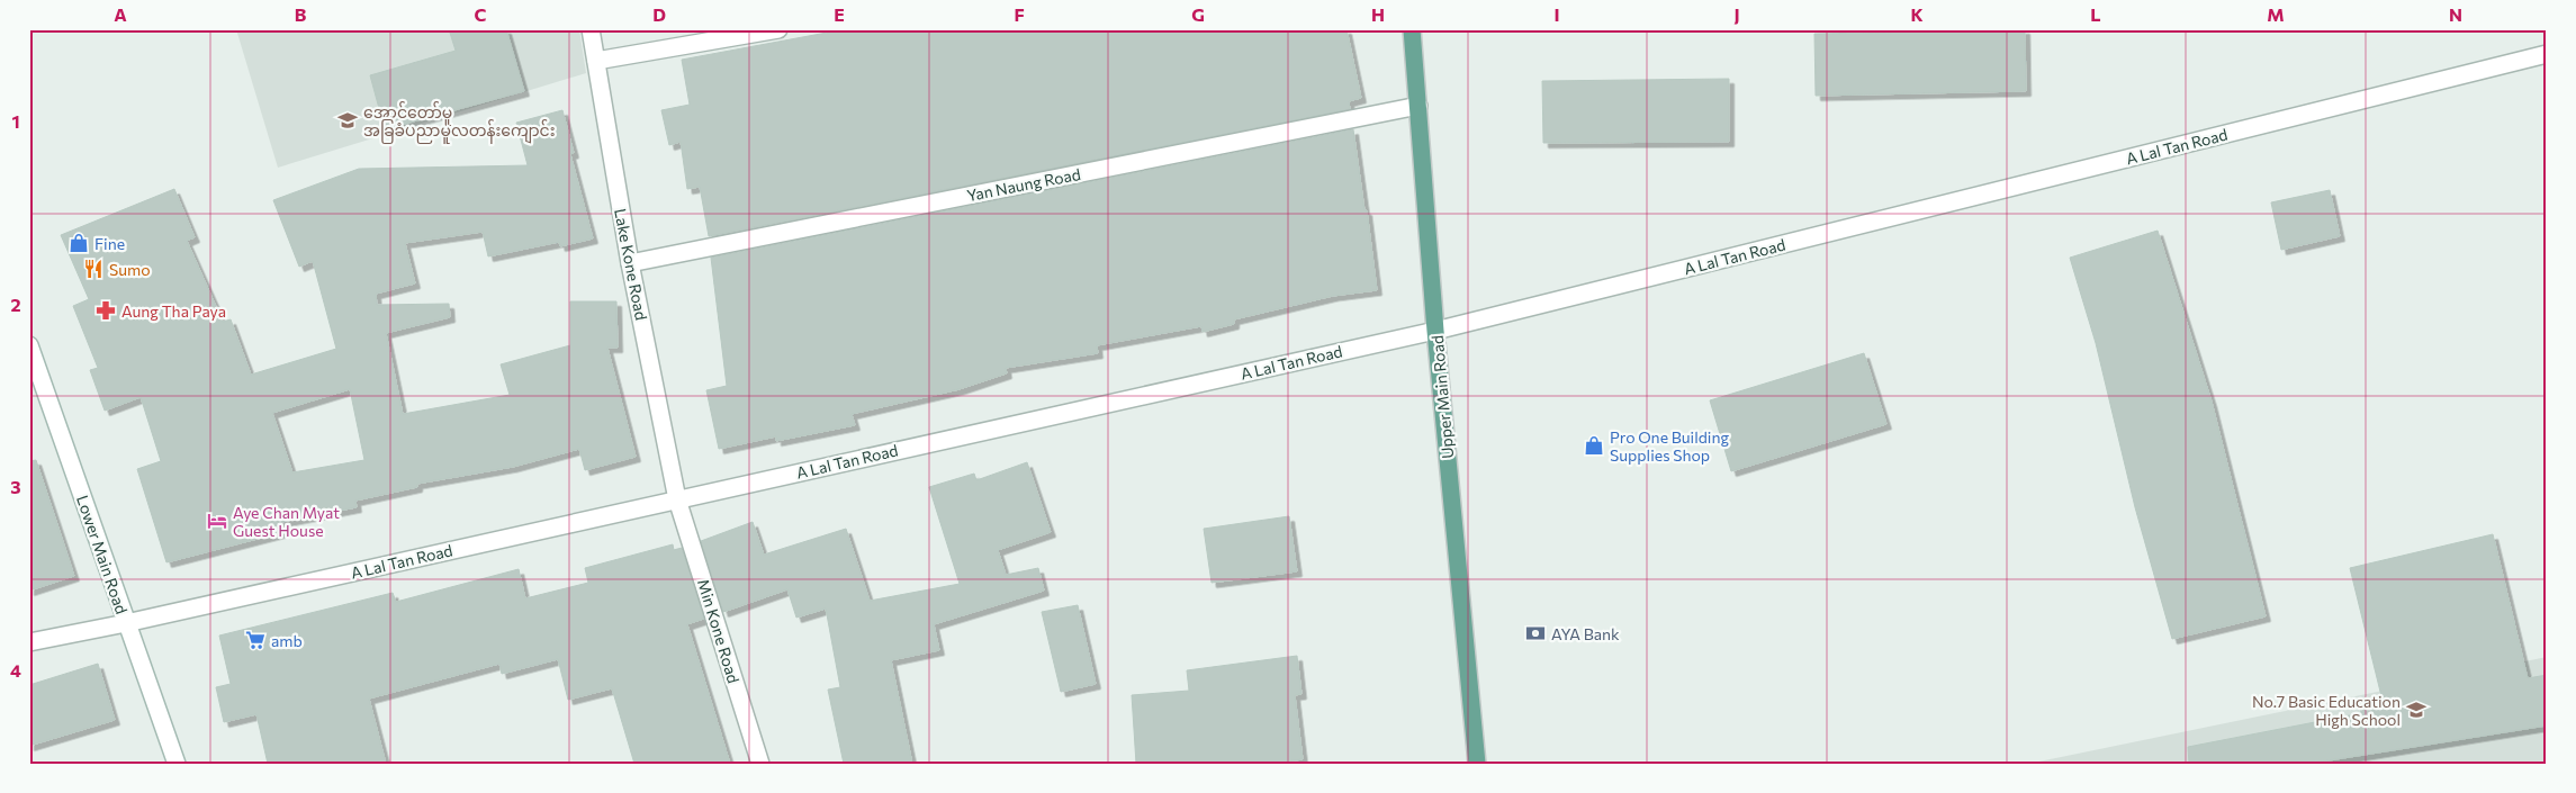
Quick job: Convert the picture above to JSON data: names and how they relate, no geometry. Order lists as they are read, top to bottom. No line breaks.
{"streets":{"main road":["Upper Main Road"],"street":["A Lal Tan Road","Yan Naung Road","Lake Kone Road","Lower Main Road","Min Kone Road"]},"crossings":[["A Lal Tan Road","Lake Kone Road"],["A Lal Tan Road","Upper Main Road"],["A Lal Tan Road","Lower Main Road"],["A Lal Tan Road","Min Kone Road"],["Yan Naung Road","Lake Kone Road"],["Yan Naung Road","Upper Main Road"],["Lake Kone Road","Min Kone Road"]],"places":{"school or university":["အောင်တော်မူ အခြခံပညာမူလတန်းကျောင်း","No.7 Basic Education High School"],"shop":["Fine","Pro One Building Supplies Shop"],"restaurant":["Sumo"],"pharmacy":["Aung Tha Paya"],"hotel":["Aye Chan Myat Guest House"],"bank":["AYA Bank"],"supermarket":["amb"]},"grid":{"columns":["A","B","C","D","E","F","G","H","I","J","K","L","M","N"],"rows":["1","2","3","4"]}}
